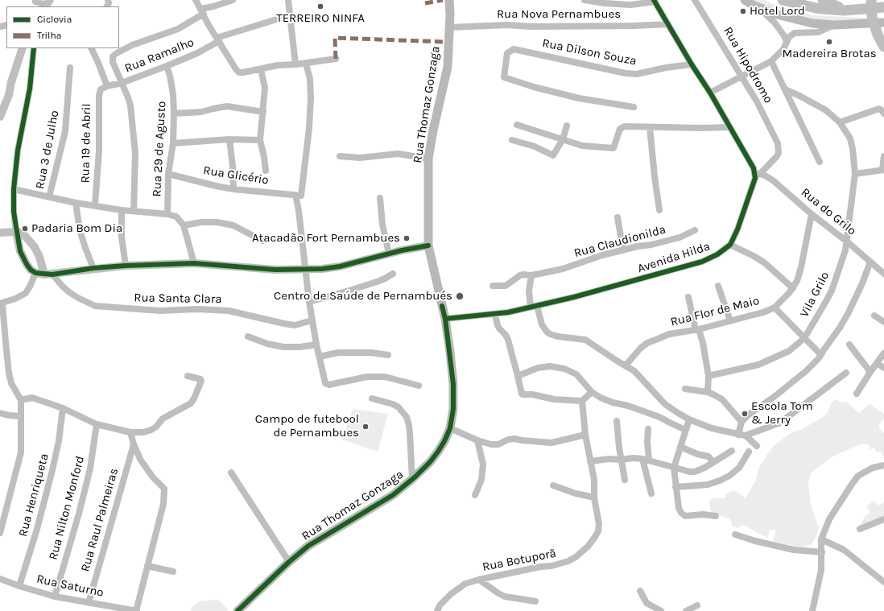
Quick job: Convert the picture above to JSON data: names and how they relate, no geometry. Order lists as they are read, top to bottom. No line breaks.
{"streets":{"main road":["Rua Thomaz Gonzaga"],"street":["Rua Nova Pernambues","Rua Dilson Souza","Rua Ramalho","Rua Hipodromo","Rua 19 de Abril","Rua 29 de Agusto","Rua 3 de Julho","Rua Glicério","Rua do Grilo","Rua Claudionilda","Avenida Hilda","Vila Grilo","Rua Santa Clara","Rua Flor de Maio","Rua Henriqueta","Rua Nilton Monford","Rua Raul Palmeiras","Rua Botuporã","Rua Saturno"]},"crossings":[["Rua Nova Pernambues","Rua Thomaz Gonzaga"],["Rua Ramalho","Rua 19 de Abril"],["Rua Ramalho","Rua 29 de Agusto"],["Rua Hipodromo","Rua do Grilo"],["Rua Hipodromo","Avenida Hilda"],["Rua Thomaz Gonzaga","Avenida Hilda"],["Rua 29 de Agusto","Rua Glicério"],["Rua do Grilo","Avenida Hilda"],["Rua do Grilo","Vila Grilo"],["Rua do Grilo","Rua Flor de Maio"],["Rua Henriqueta","Rua Saturno"],["Rua Nilton Monford","Rua Saturno"],["Rua Raul Palmeiras","Rua Saturno"]],"places":["TERREIRO NINFA","Hotel Lord","Madereira Brotas","Padaria Bom Dia","Atacadão Fort Pernambues","Centro de Saúde de Pernambués","Escola Tom & Jerry","Campo de futebool de Pernambues"],"legend":["Ciclovia","Trilha"]}
